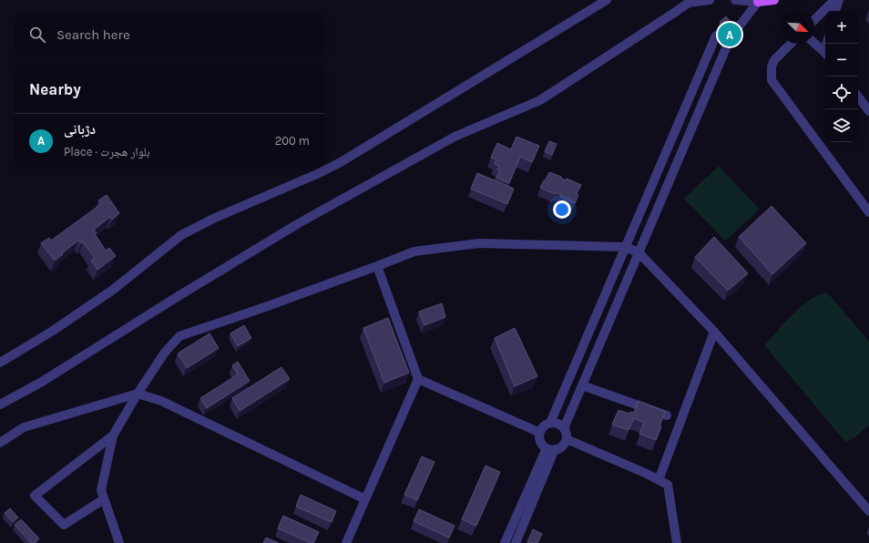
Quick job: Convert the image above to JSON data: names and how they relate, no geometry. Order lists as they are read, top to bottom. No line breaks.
{"north":"bottom right","page":{"map_buttons":["+","−"],"search":"Search here","pins":"A","heading":"Nearby","list":[{"mark":"A","name":"دژبانی","note":"Place · بلوار هجرت","value":"200 m"}]}}
